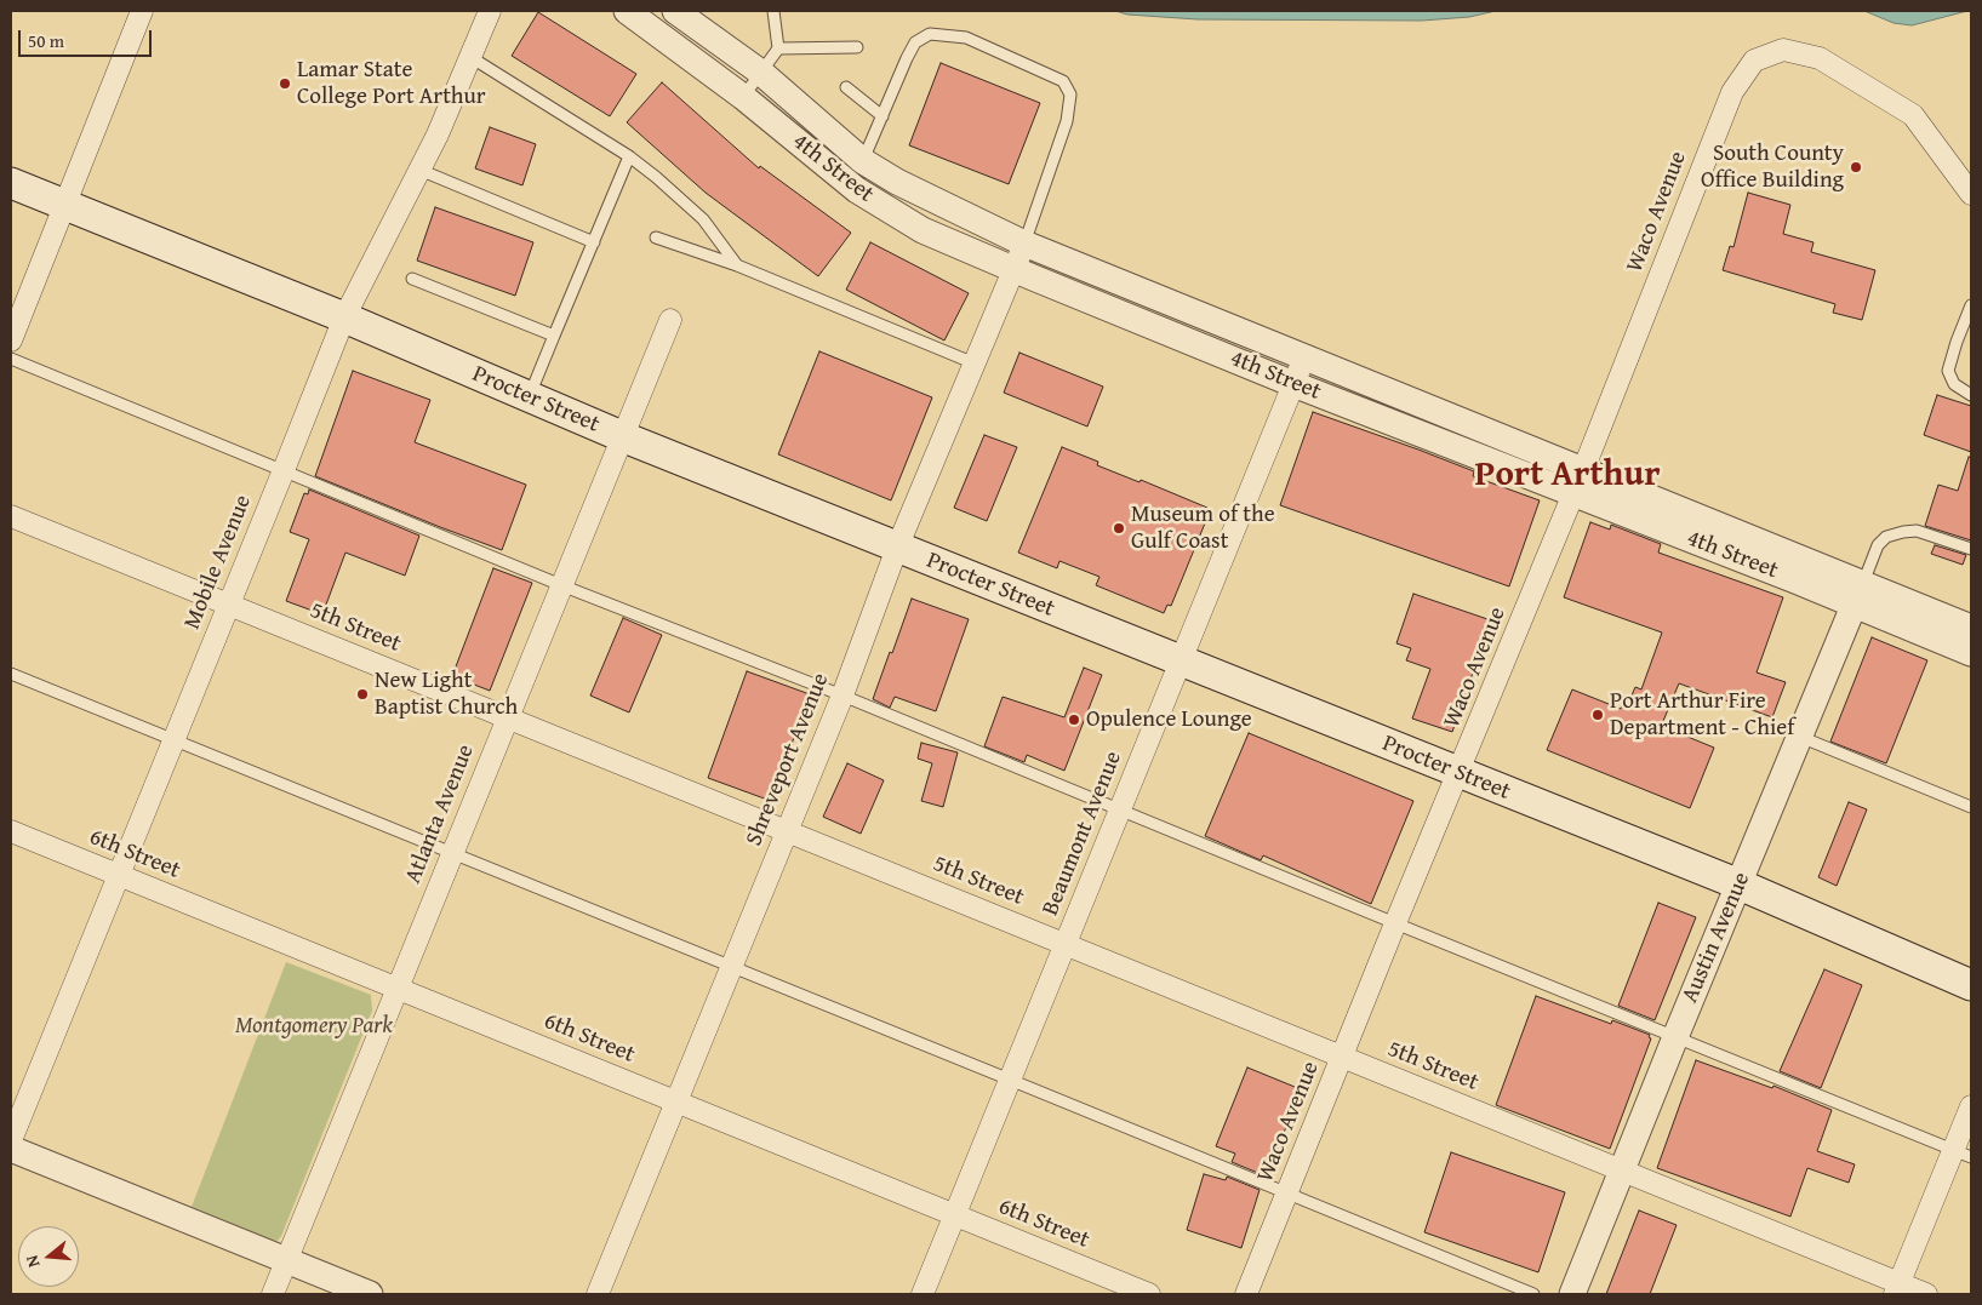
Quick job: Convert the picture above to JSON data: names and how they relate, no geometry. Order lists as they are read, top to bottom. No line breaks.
{"streets":{"main road":["Procter Street"],"street":["4th Street","Waco Avenue","Mobile Avenue","5th Street","Shreveport Avenue","Atlanta Avenue","Beaumont Avenue","6th Street","Austin Avenue"]},"crossings":[["4th Street","Waco Avenue"],["4th Street","Shreveport Avenue"],["4th Street","Beaumont Avenue"],["4th Street","Austin Avenue"],["Waco Avenue","Procter Street"],["Waco Avenue","5th Street"],["Procter Street","Mobile Avenue"],["Procter Street","Shreveport Avenue"],["Procter Street","Atlanta Avenue"],["Procter Street","Beaumont Avenue"],["Procter Street","Austin Avenue"],["Mobile Avenue","5th Street"],["Mobile Avenue","6th Street"],["5th Street","Shreveport Avenue"],["5th Street","Atlanta Avenue"],["5th Street","Beaumont Avenue"],["5th Street","Austin Avenue"],["Shreveport Avenue","6th Street"],["Atlanta Avenue","6th Street"],["Beaumont Avenue","6th Street"]],"districts":["Port Arthur"],"parks":["Montgomery Park"],"places":["Lamar State College Port Arthur","South County Office Building","Museum of the Gulf Coast","New Light Baptist Church","Port Arthur Fire Department - Chief","Opulence Lounge"],"scale_bar":"50 m","north":"left"}
